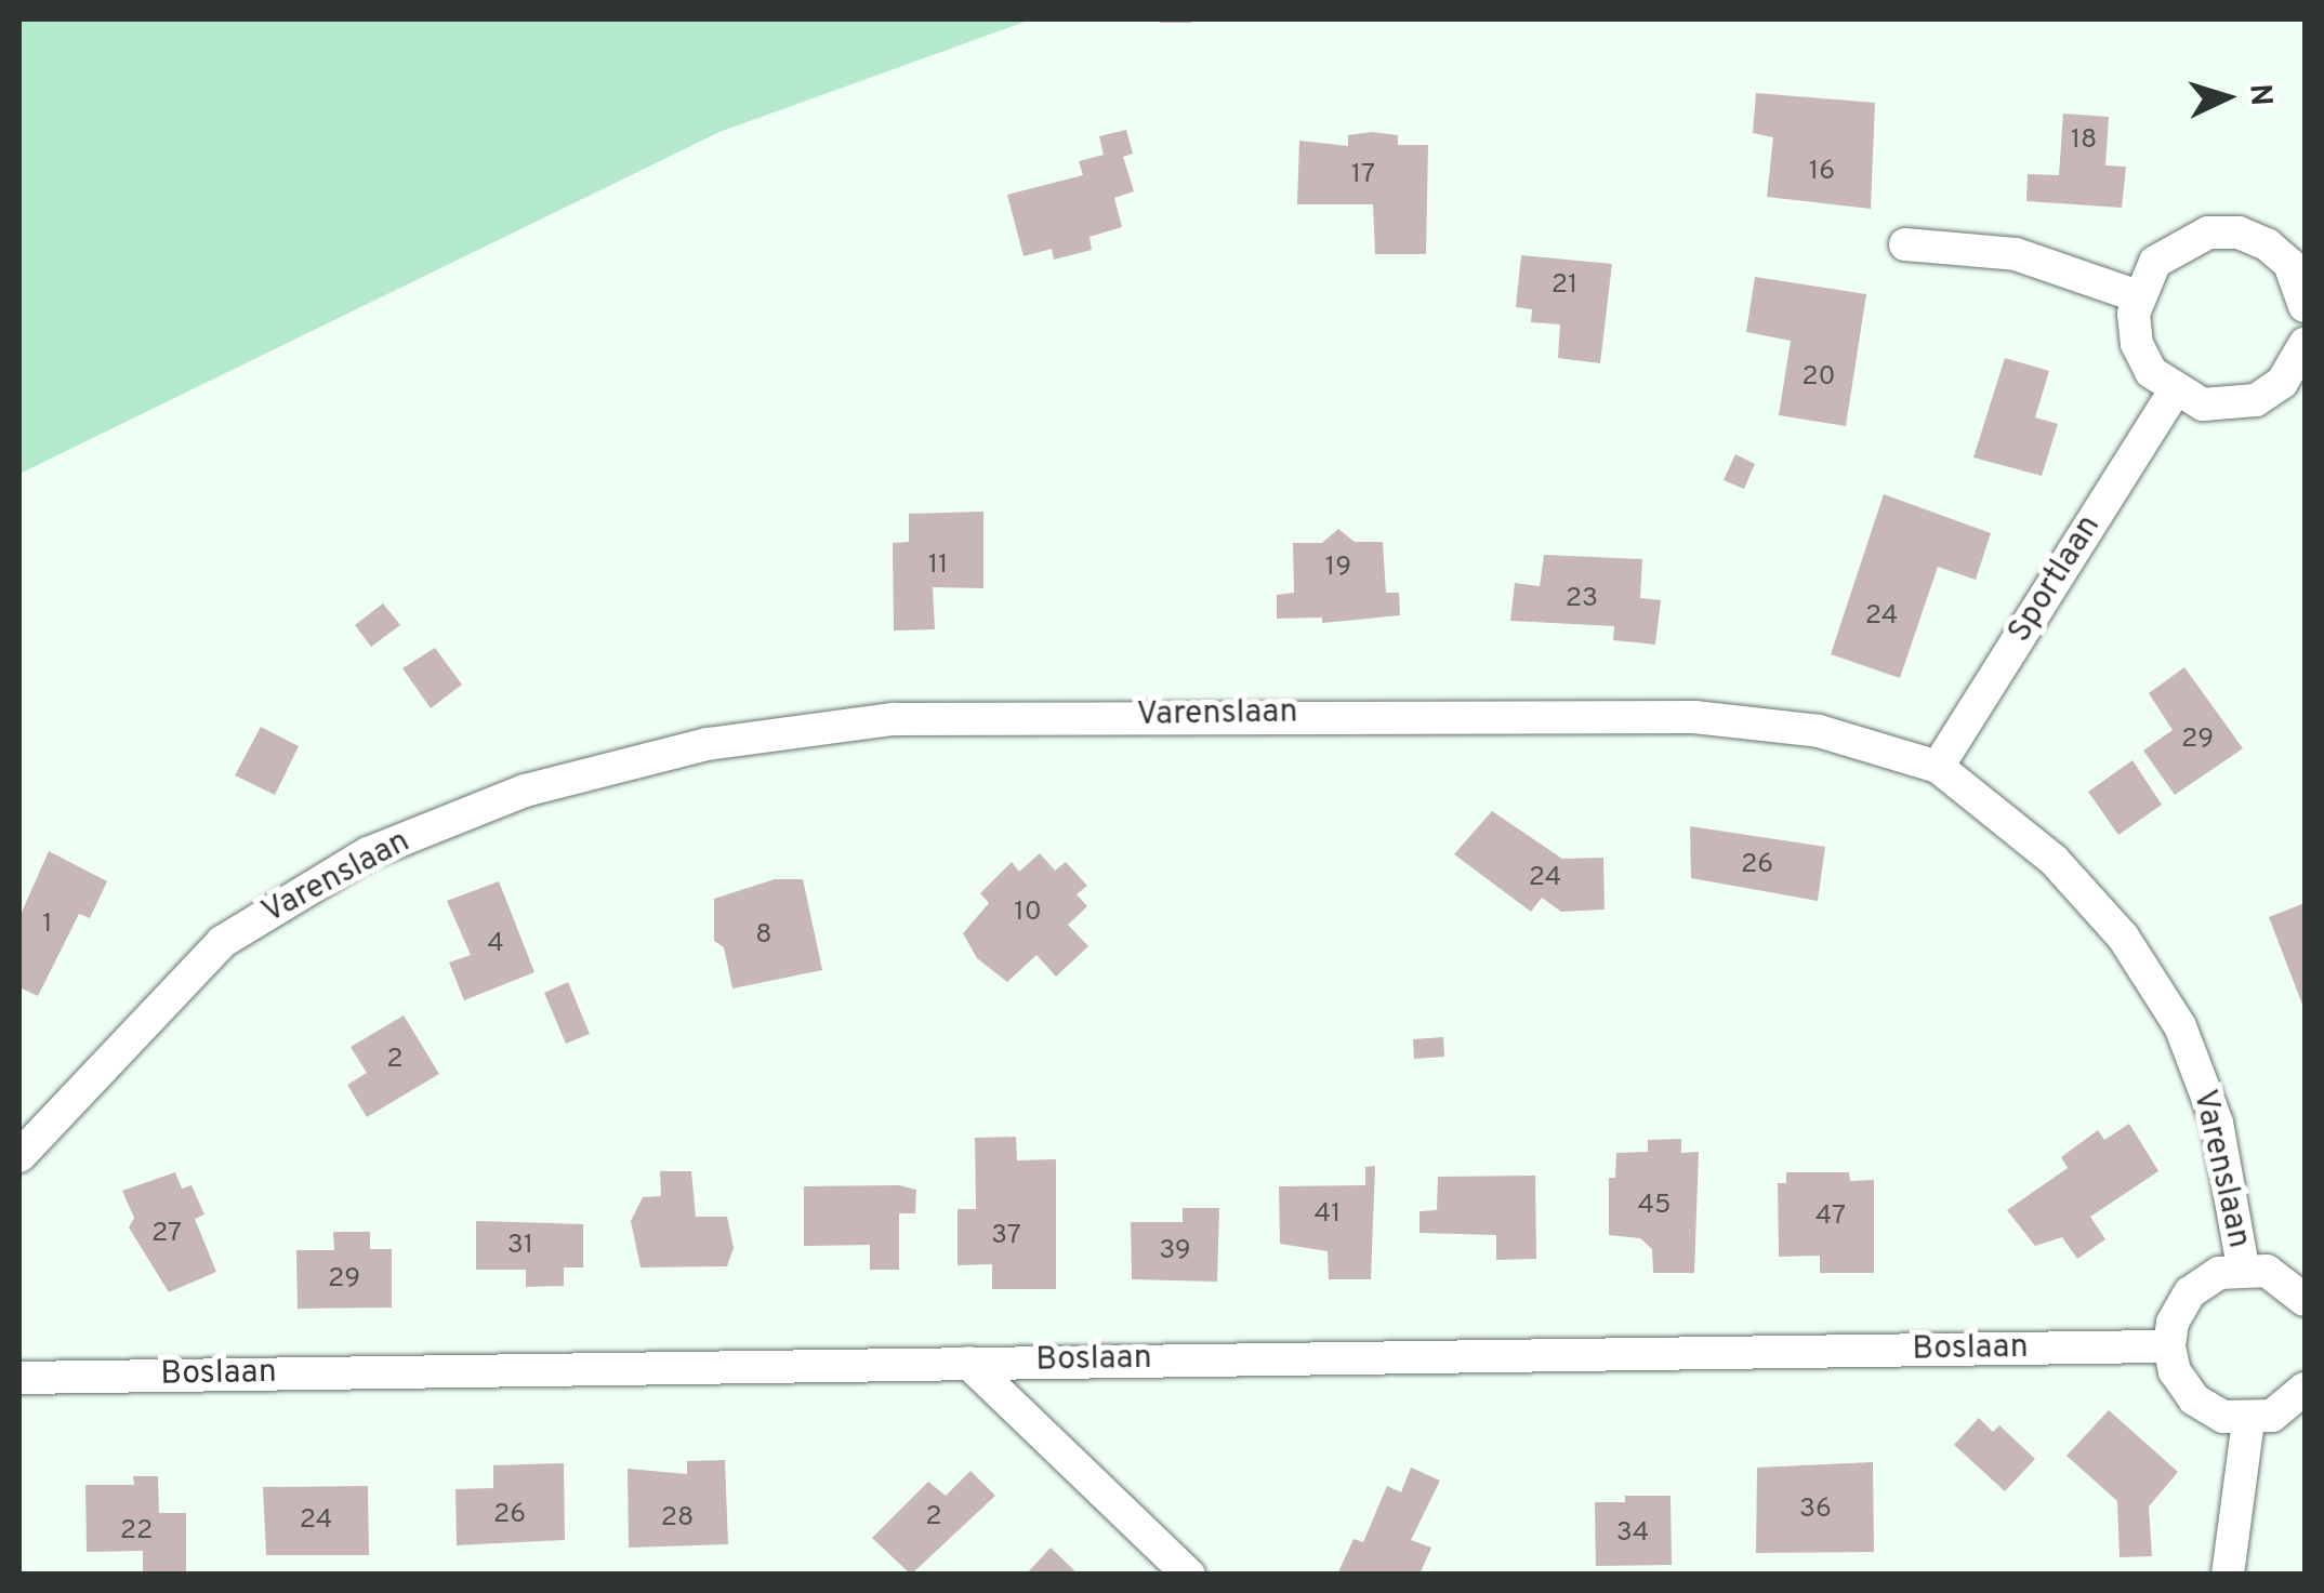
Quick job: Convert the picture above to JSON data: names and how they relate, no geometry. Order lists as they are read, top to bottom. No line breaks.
{"streets":{"street":["Sportlaan","Varenslaan","Boslaan"]},"crossings":[["Sportlaan","Varenslaan"]],"house_numbers":["18","16","17","21","20","11","19","23","24","29","26","24","10","1","8","4","2","45","41","47","27","37","31","39","29","36","26","2","28","24","22","34"],"north":"right"}
